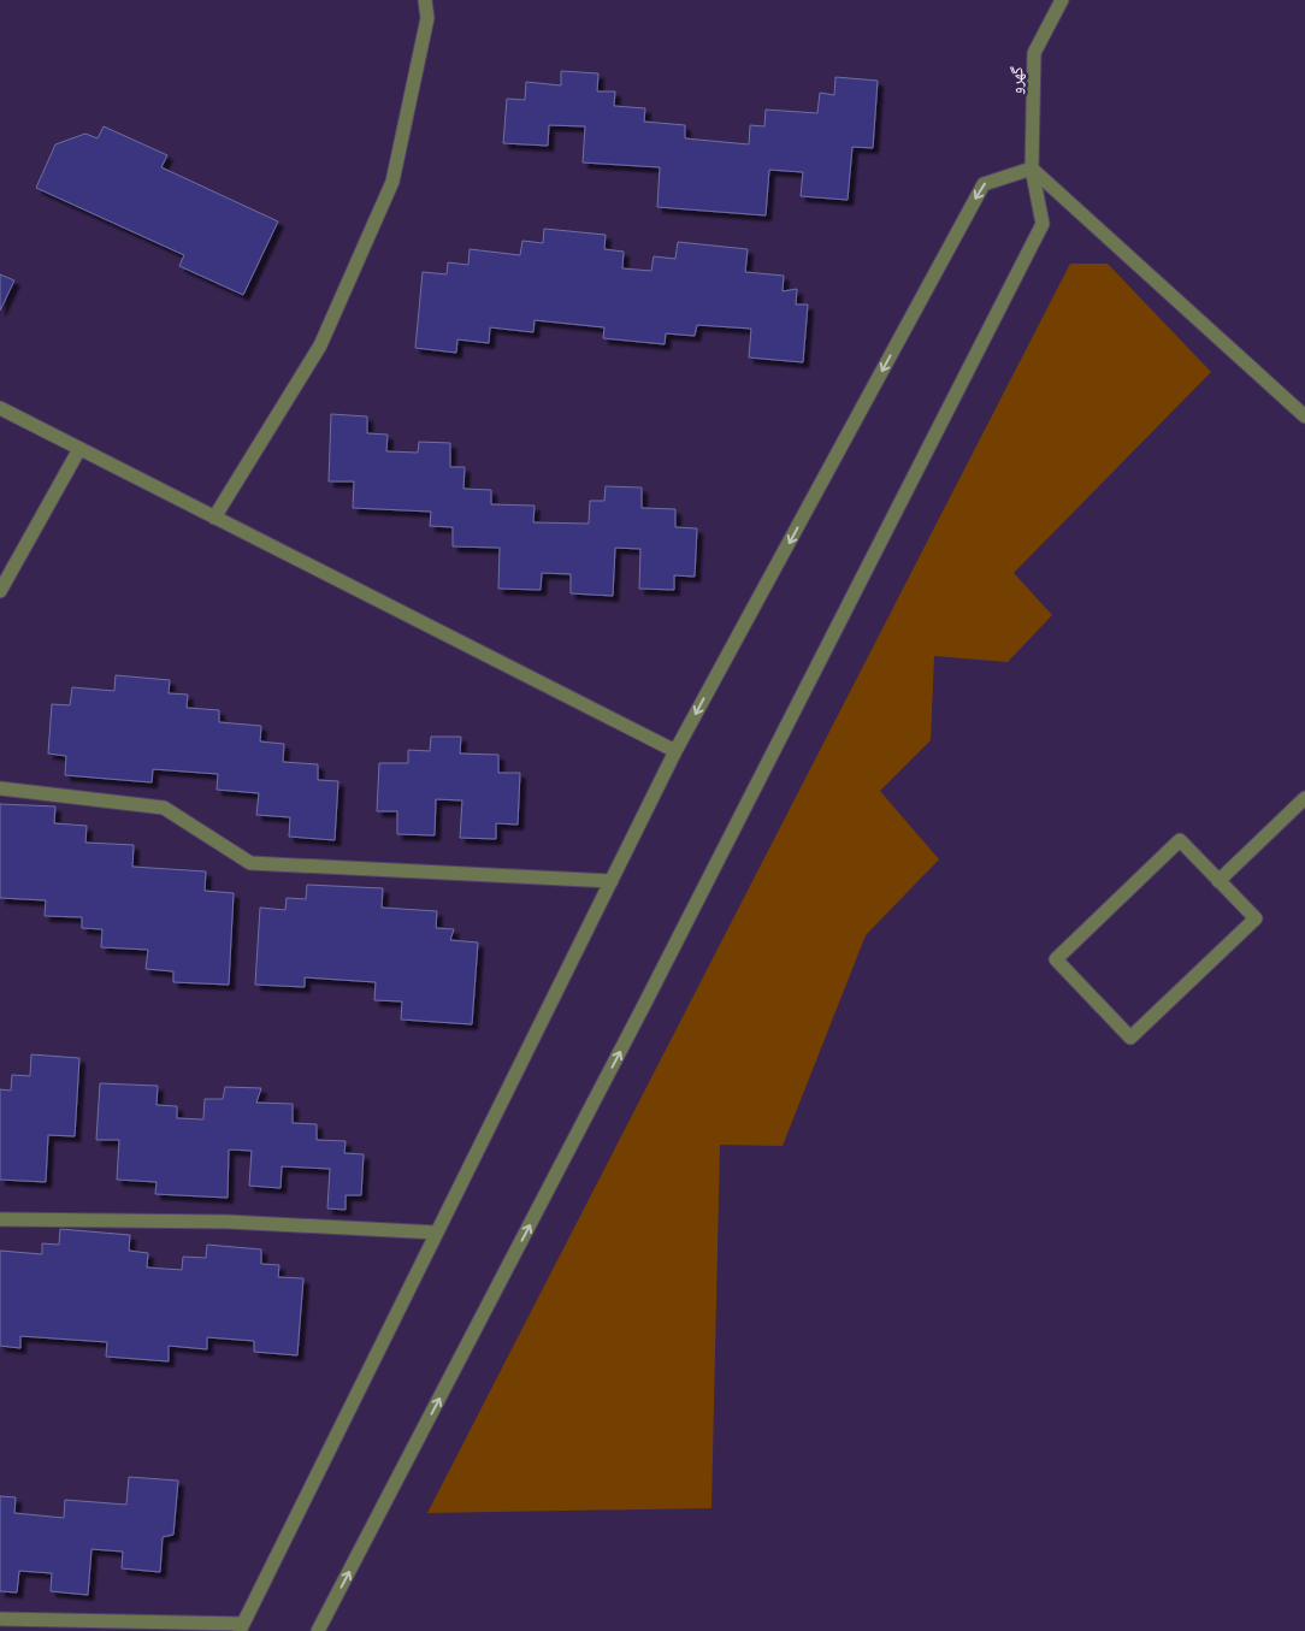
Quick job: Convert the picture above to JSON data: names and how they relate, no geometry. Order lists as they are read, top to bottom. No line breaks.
{"streets":{"lane":["گهرو"]}}
